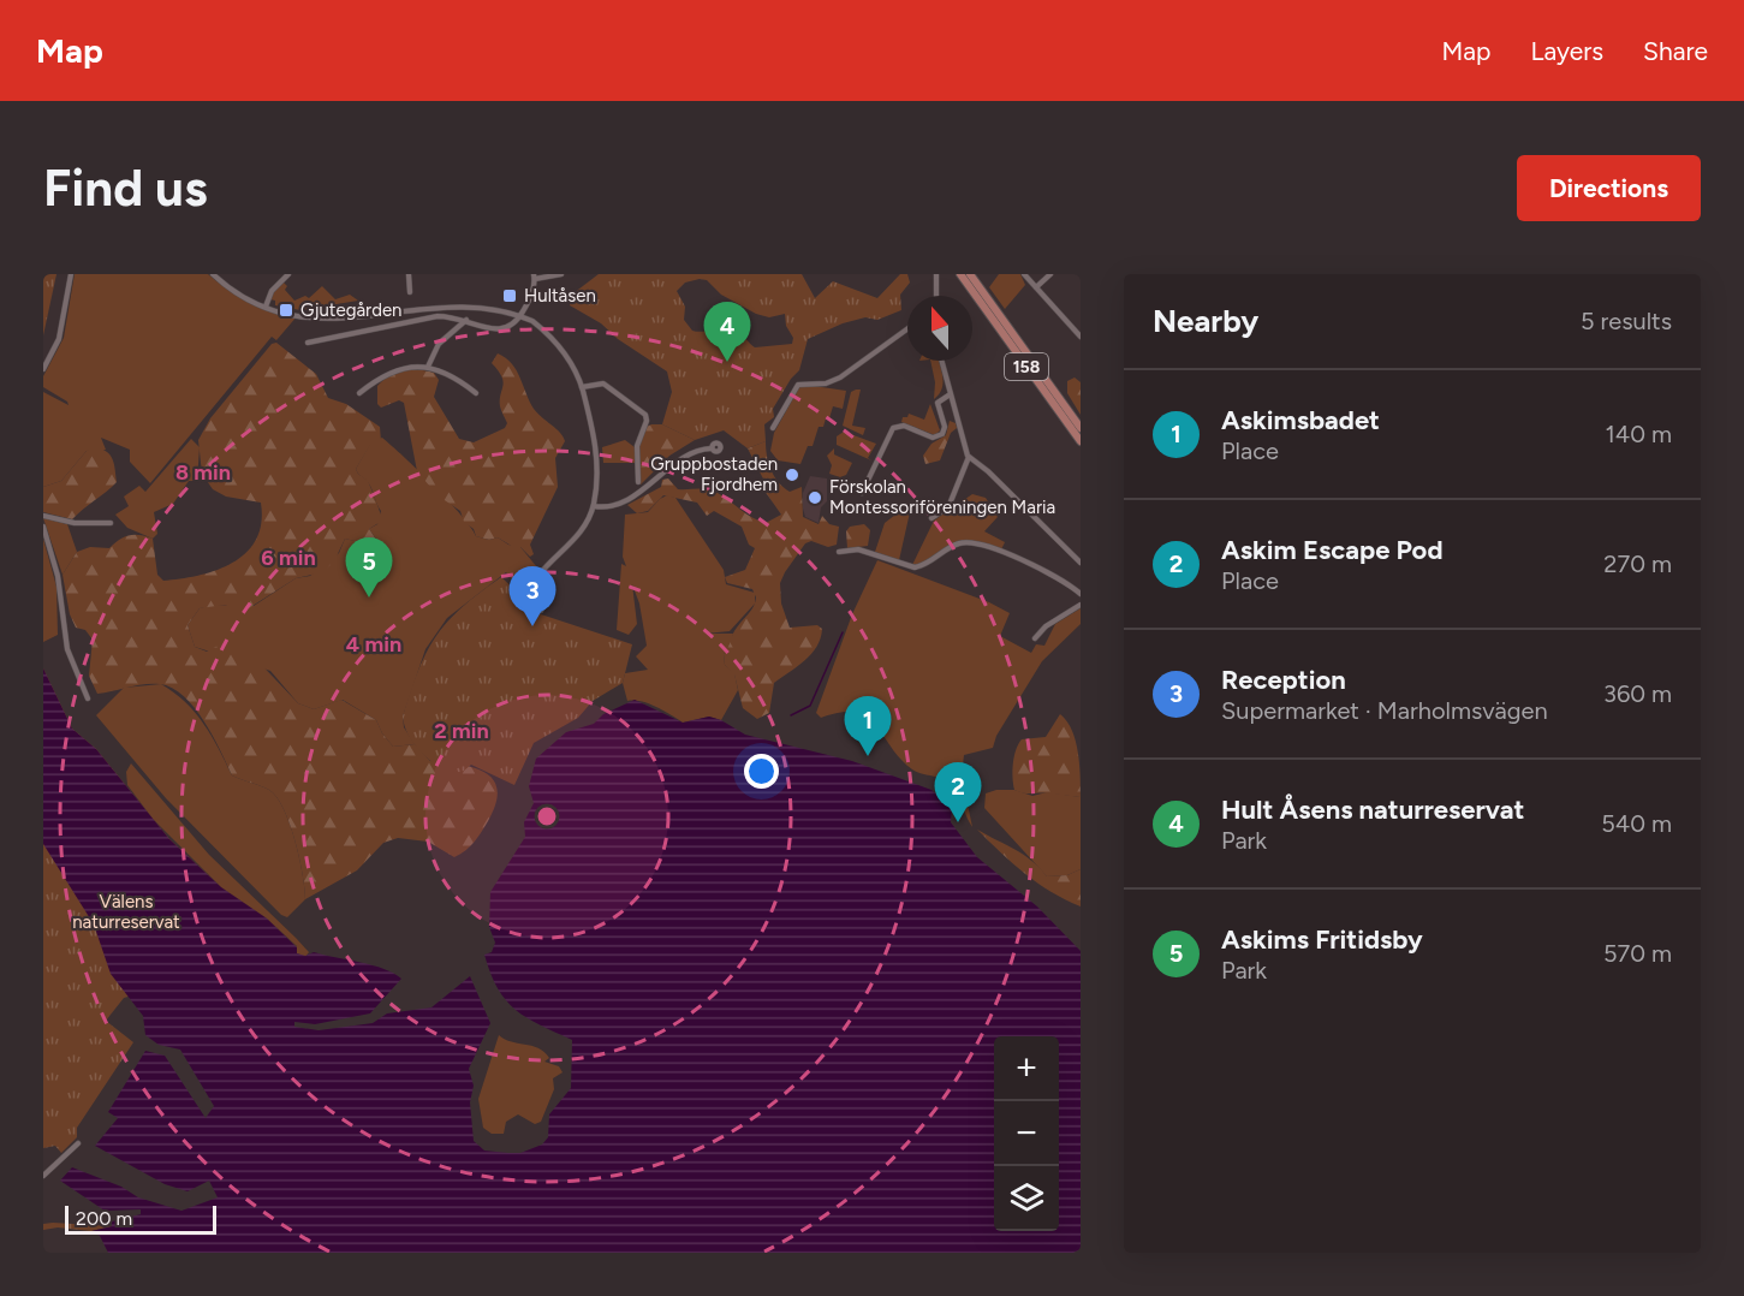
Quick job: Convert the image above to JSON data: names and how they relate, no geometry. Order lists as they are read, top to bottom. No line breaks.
{"streets":{"main road":["158"]},"parks":["Välens naturreservat"],"places":{"transit":["Hultåsen","Gjutegården"],"other":["Gruppbostaden Fjordhem","Förskolan Montessoriföreningen Maria"]},"scale_bar":"200 m","north":"top","page":{"header":"Map","nav":["Map","Layers","Share"],"buttons":"Directions","title":"Find us","heading":["Nearby","5 results"],"pins":["4","5","3","1","2"],"list":[{"mark":"1","name":"Askimsbadet","note":"Place","value":"140 m"},{"mark":"2","name":"Askim Escape Pod","note":"Place","value":"270 m"},{"mark":"3","name":"Reception","note":"Supermarket · Marholmsvägen","value":"360 m"},{"mark":"4","name":"Hult Åsens naturreservat","note":"Park","value":"540 m"},{"mark":"5","name":"Askims Fritidsby","note":"Park","value":"570 m"}],"map_buttons":["+","−"],"scale":"200 m"},"rings":["8 min","6 min","4 min","2 min"]}
